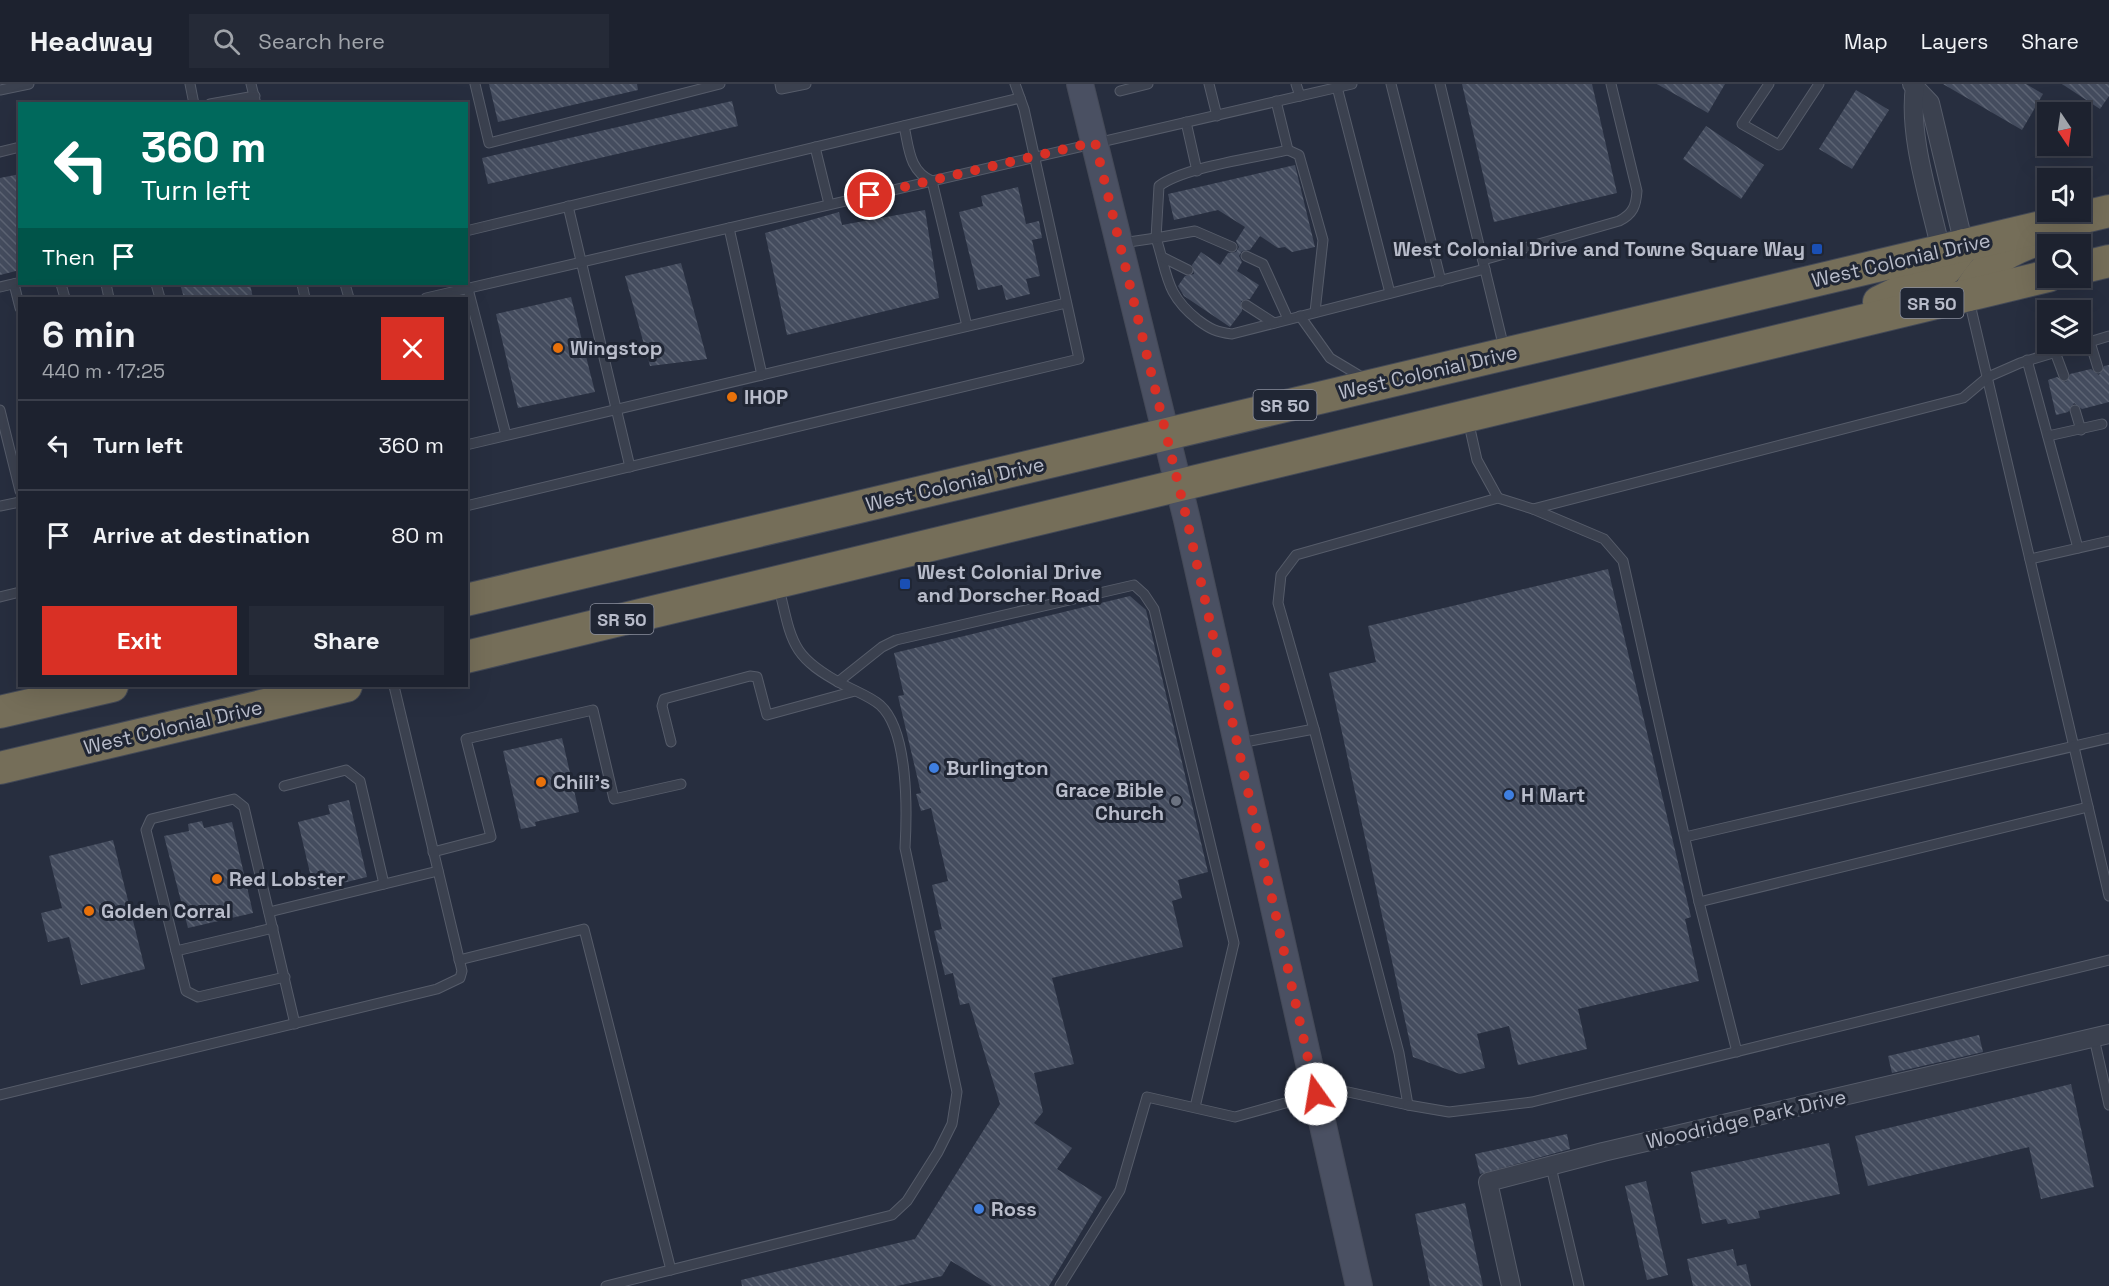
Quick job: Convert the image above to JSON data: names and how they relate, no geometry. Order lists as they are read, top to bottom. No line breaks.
{"streets":{"highway":["West Colonial Drive","SR 50"],"street":["Woodridge Park Drive"]},"places":{"transit":["West Colonial Drive and Towne Square Way","West Colonial Drive and Dorscher Road"],"other":["Wingstop","IHOP","Burlington","Chili's","H Mart","Grace Bible Church","Red Lobster","Golden Corral","Ross"]},"north":"bottom","page":{"header":"Headway","search":"Search here","nav":["Map","Layers","Share"],"turn":["360 m","Turn left"],"then":"Then","heading":["6 min","440 m · 17:25"],"list":[{"name":"Turn left","value":"360 m"},{"name":"Arrive at destination","value":"80 m"}],"buttons":["Exit","Share"]}}
